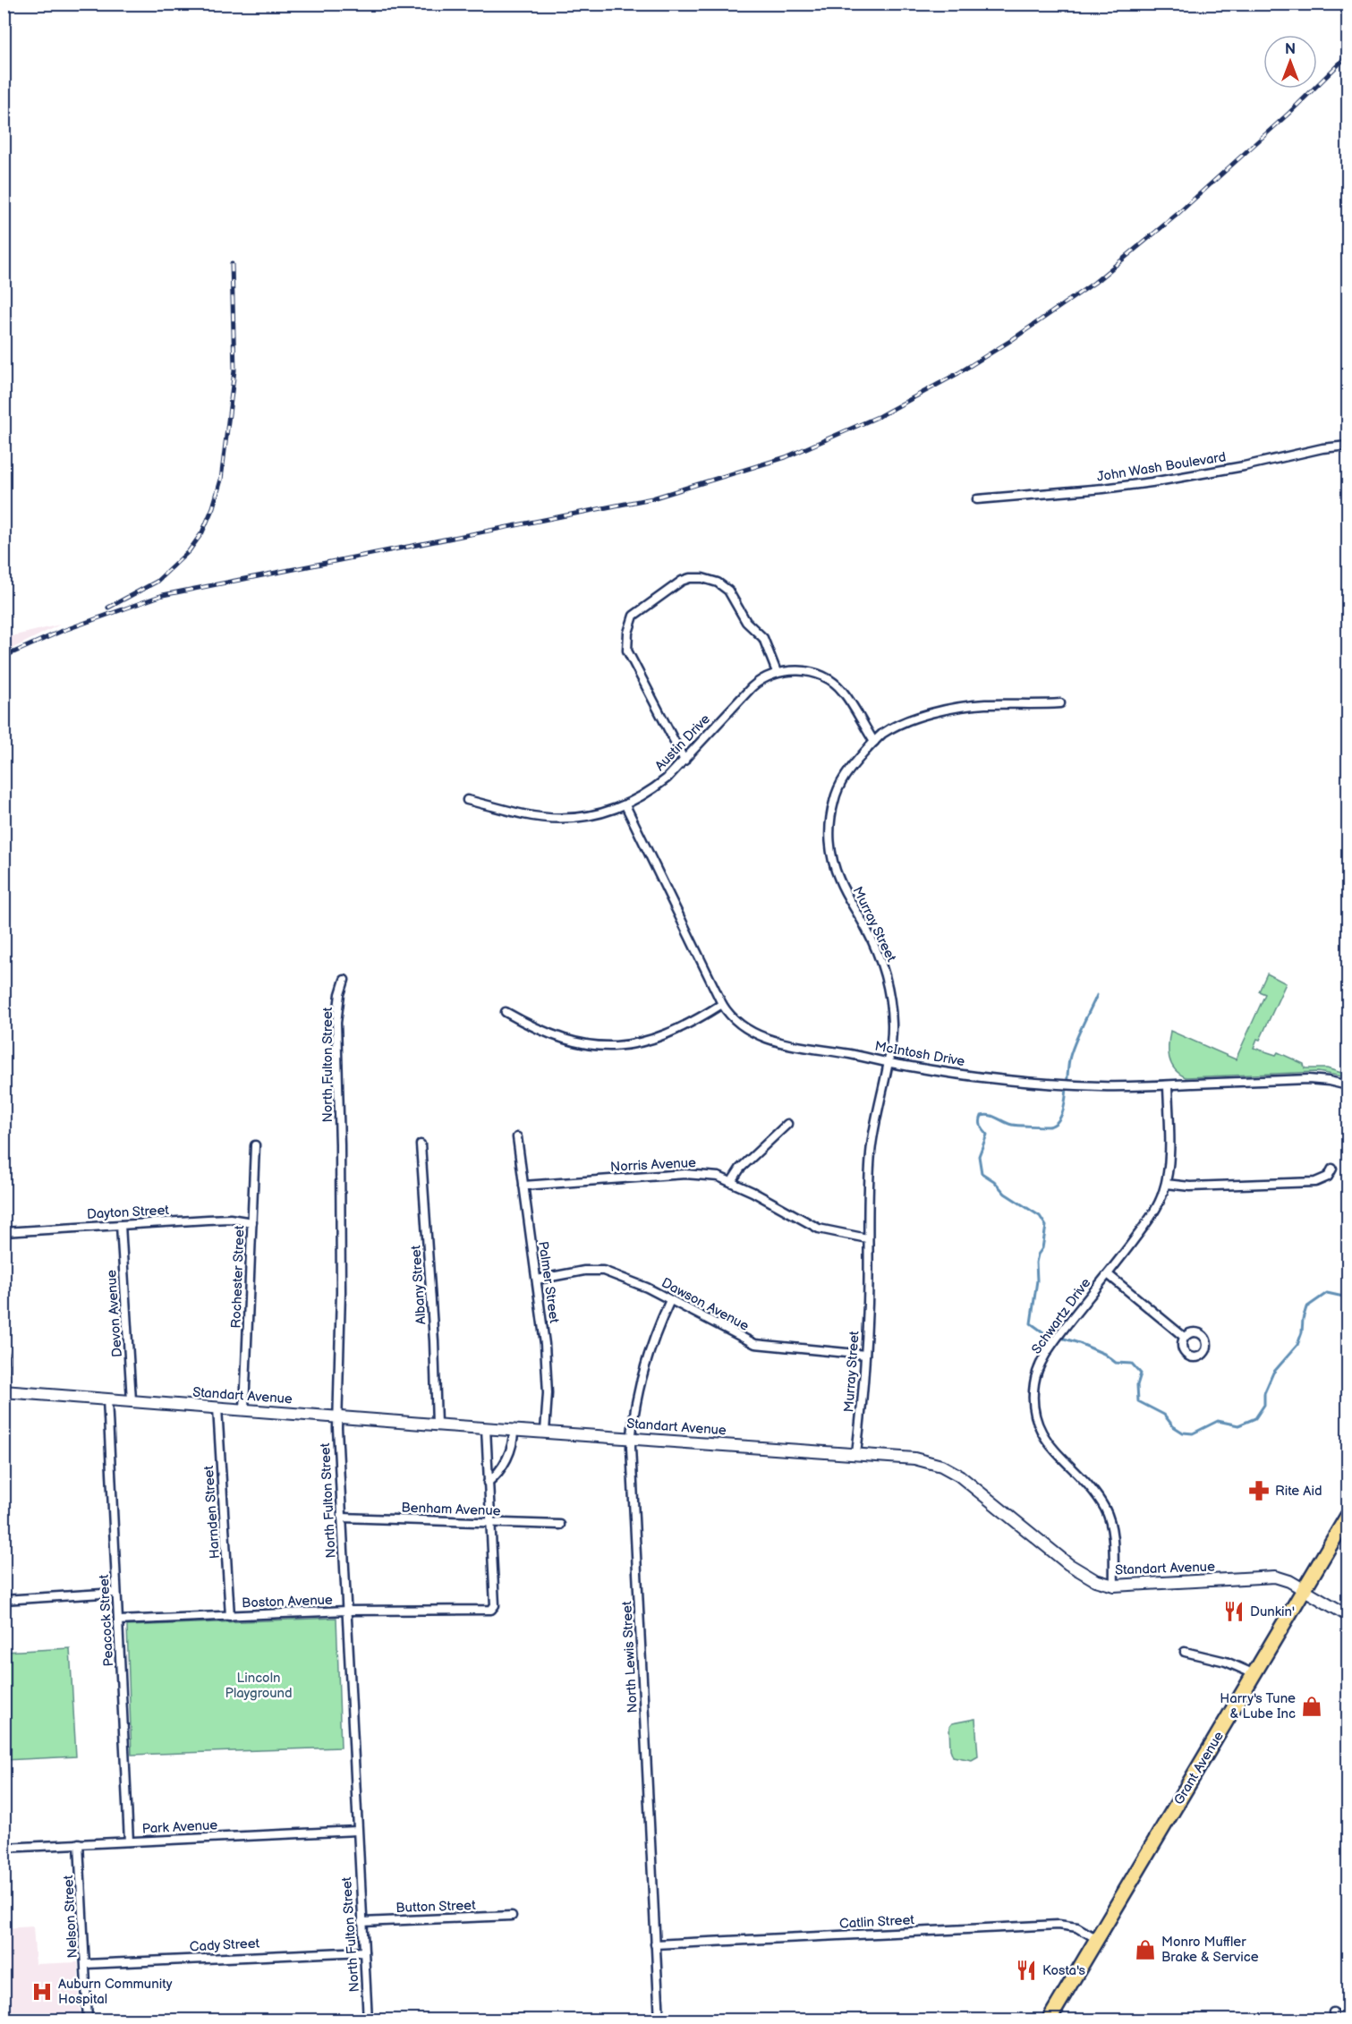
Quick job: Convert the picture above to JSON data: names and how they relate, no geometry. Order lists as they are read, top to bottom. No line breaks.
{"streets":{"highway":["Grant Avenue"],"street":["John Wash Boulevard","Austin Drive","Murray Street","McIntosh Drive","North Fulton Street","Norris Avenue","Dayton Street","Rochester Street","Palmer Street","Albany Street","Dawson Avenue","Devon Avenue","Schwartz Drive","Standart Avenue","Benham Avenue","Harnden Street","Boston Avenue","Peacock Street","North Lewis Street","Park Avenue","Button Street","Nelson Street","Catlin Street","Cady Street"]},"crossings":[["Austin Drive","McIntosh Drive"],["Murray Street","McIntosh Drive"],["Murray Street","Norris Avenue"],["Murray Street","Dawson Avenue"],["Murray Street","Standart Avenue"],["McIntosh Drive","Schwartz Drive"],["North Fulton Street","Standart Avenue"],["North Fulton Street","Benham Avenue"],["North Fulton Street","Boston Avenue"],["North Fulton Street","Park Avenue"],["North Fulton Street","Button Street"],["North Fulton Street","Cady Street"],["Norris Avenue","Palmer Street"],["Dayton Street","Rochester Street"],["Dayton Street","Devon Avenue"],["Rochester Street","Standart Avenue"],["Palmer Street","Dawson Avenue"],["Palmer Street","Standart Avenue"],["Albany Street","Standart Avenue"],["Dawson Avenue","North Lewis Street"],["Devon Avenue","Standart Avenue"],["Schwartz Drive","Standart Avenue"],["Standart Avenue","Harnden Street"],["Standart Avenue","Peacock Street"],["Standart Avenue","North Lewis Street"],["Standart Avenue","Grant Avenue"],["Benham Avenue","Boston Avenue"],["Harnden Street","Boston Avenue"],["Boston Avenue","Peacock Street"],["Peacock Street","Park Avenue"],["North Lewis Street","Catlin Street"],["Grant Avenue","Catlin Street"],["Park Avenue","Nelson Street"],["Nelson Street","Cady Street"]],"parks":["Lincoln Playground"],"places":{"pharmacy":["Rite Aid"],"restaurant":["Dunkin'","Kosta's"],"shop":["Harry's Tune & Lube Inc","Monro Muffler Brake & Service"],"hospital":["Auburn Community Hospital"]},"north":"top"}
